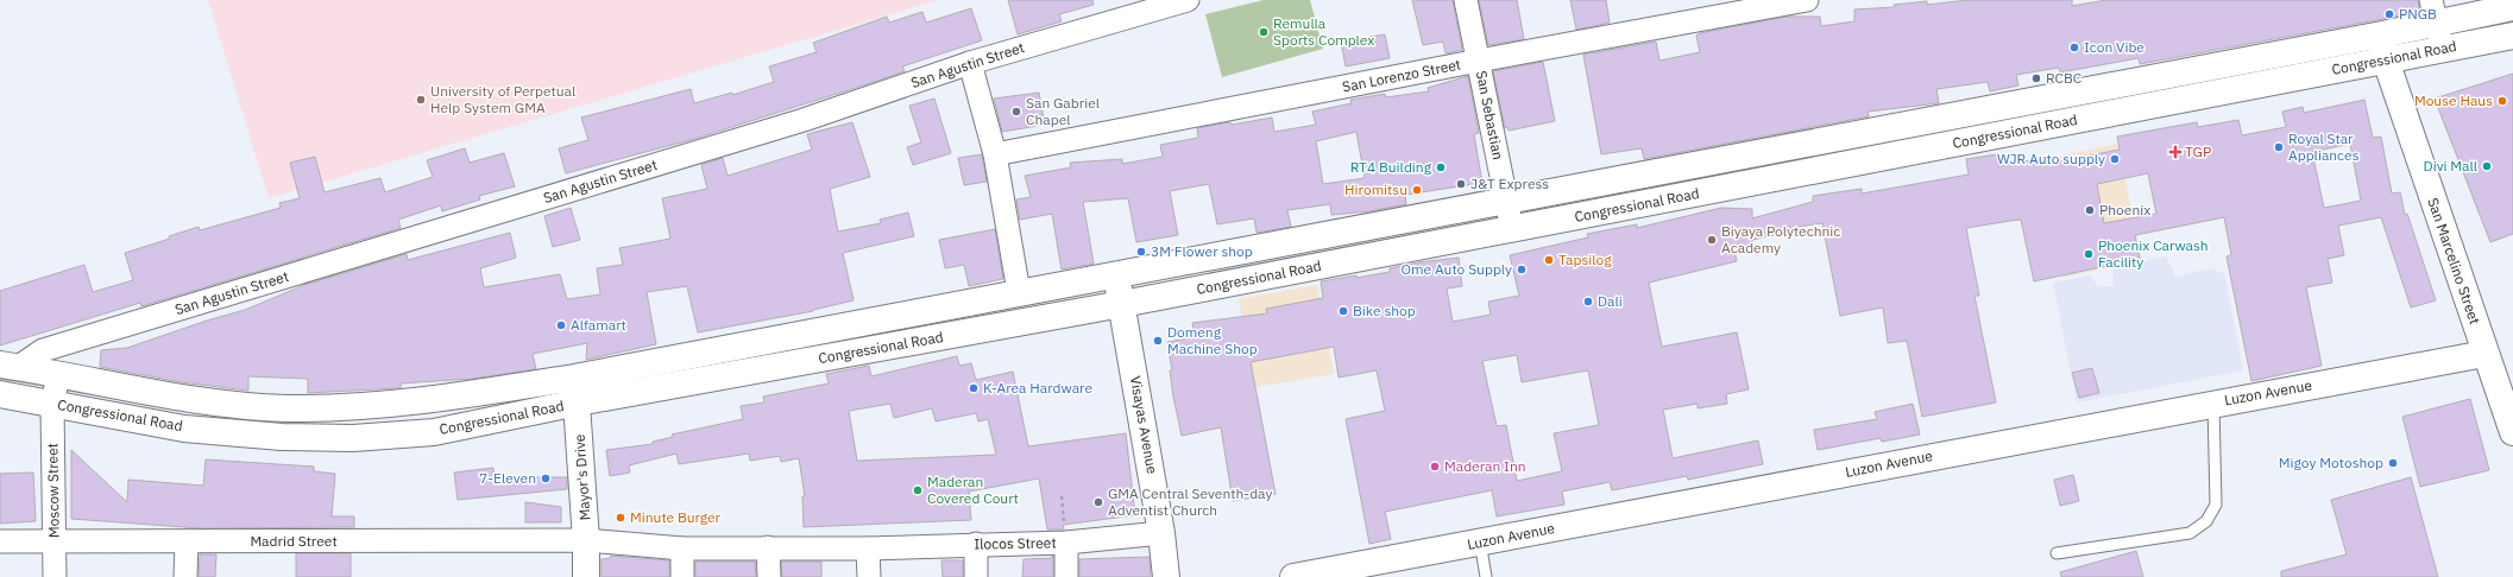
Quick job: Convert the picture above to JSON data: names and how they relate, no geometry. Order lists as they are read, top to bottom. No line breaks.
{"streets":{"main road":["Congressional Road","San Marcelino Street","Luzon Avenue","Visayas Avenue","Mayor's Drive"],"street":["San Agustin Street","San Lorenzo Street","San Sebastian","Moscow Street","Madrid Street","Ilocos Street"]},"crossings":[["Congressional Road","San Agustin Street"],["Congressional Road","San Sebastian"],["Congressional Road","San Marcelino Street"],["Congressional Road","Visayas Avenue"],["Congressional Road","Mayor's Drive"],["Congressional Road","Moscow Street"],["San Lorenzo Street","San Sebastian"],["San Marcelino Street","Luzon Avenue"],["Visayas Avenue","Ilocos Street"],["Mayor's Drive","Madrid Street"],["Mayor's Drive","Ilocos Street"],["Moscow Street","Madrid Street"],["Madrid Street","Ilocos Street"]],"places":{"other":["PNGB","Remulla Sports Complex","Icon Vibe","RCBC","University of Perpetual Help System GMA","Mouse Haus","San Gabriel Chapel","Royal Star Appliances","WJR Auto supply","Divi Mall","RT4 Building","J&T Express","Hiromitsu","Phoenix","Biyaya Polytechnic Academy","3M Flower shop","Phoenix Carwash Facility","Tapsilog","Ome Auto Supply","Dali","Bike shop","Alfamart","Domeng Machine Shop","K-Area Hardware","Migoy Motoshop","Maderan Inn","7-Eleven","Maderan Covered Court","GMA Central Seventh-day Adventist Church","Minute Burger"],"health":["TGP"]}}
